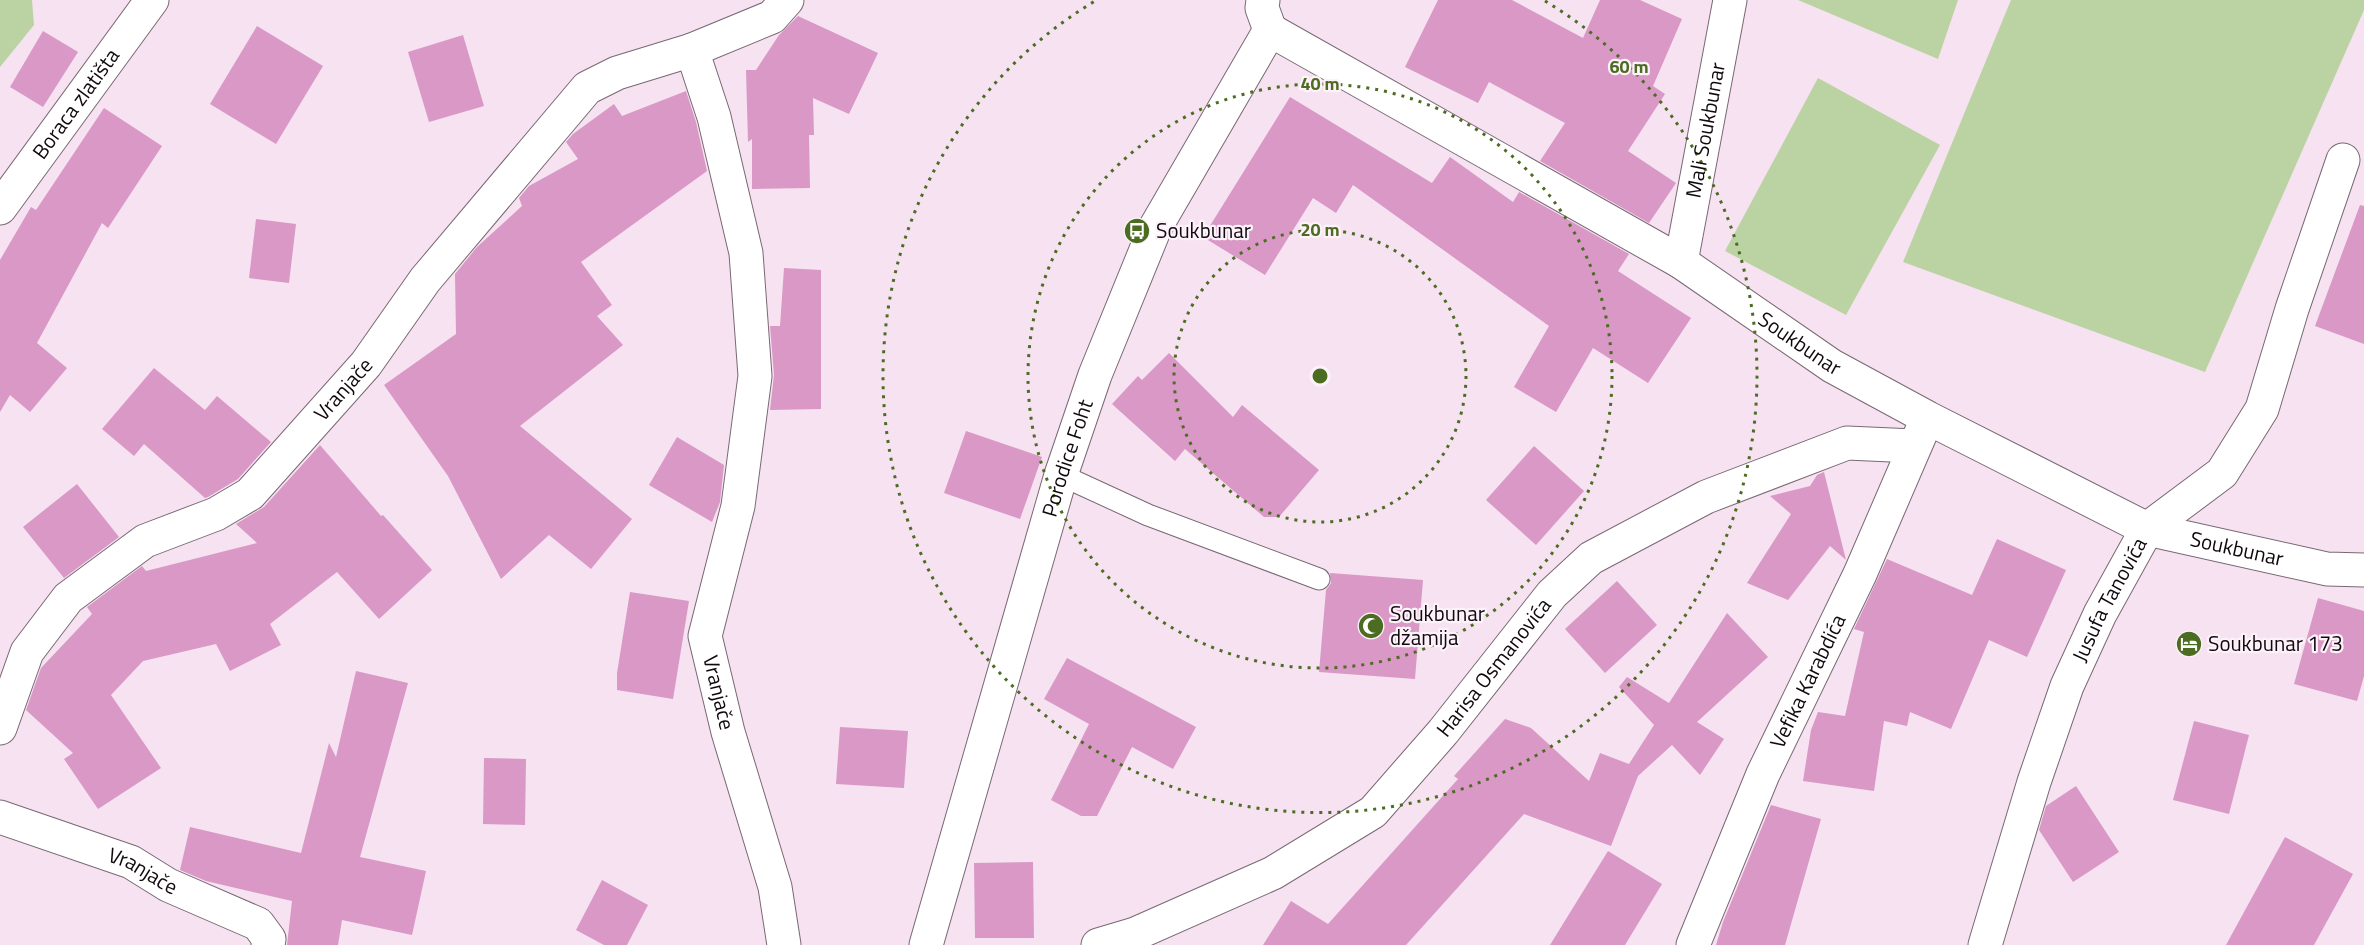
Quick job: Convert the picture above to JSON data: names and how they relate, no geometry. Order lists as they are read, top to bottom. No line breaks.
{"streets":{"street":["Boraca zlatišta","Mali Soukbunar","Soukbunar","Vranjače","Porodice Foht","Jusufa Tanovića","Harisa Osmanovića","Vefika Karabdića"]},"crossings":[["Mali Soukbunar","Soukbunar"],["Soukbunar","Porodice Foht"],["Soukbunar","Jusufa Tanovića"],["Soukbunar","Harisa Osmanovića"],["Soukbunar","Vefika Karabdića"],["Harisa Osmanovića","Vefika Karabdića"]],"places":{"bus stop":["Soukbunar"],"mosque":["Soukbunar džamija"],"hotel":["Soukbunar 173"]},"rings":["60 m","40 m","20 m"]}
